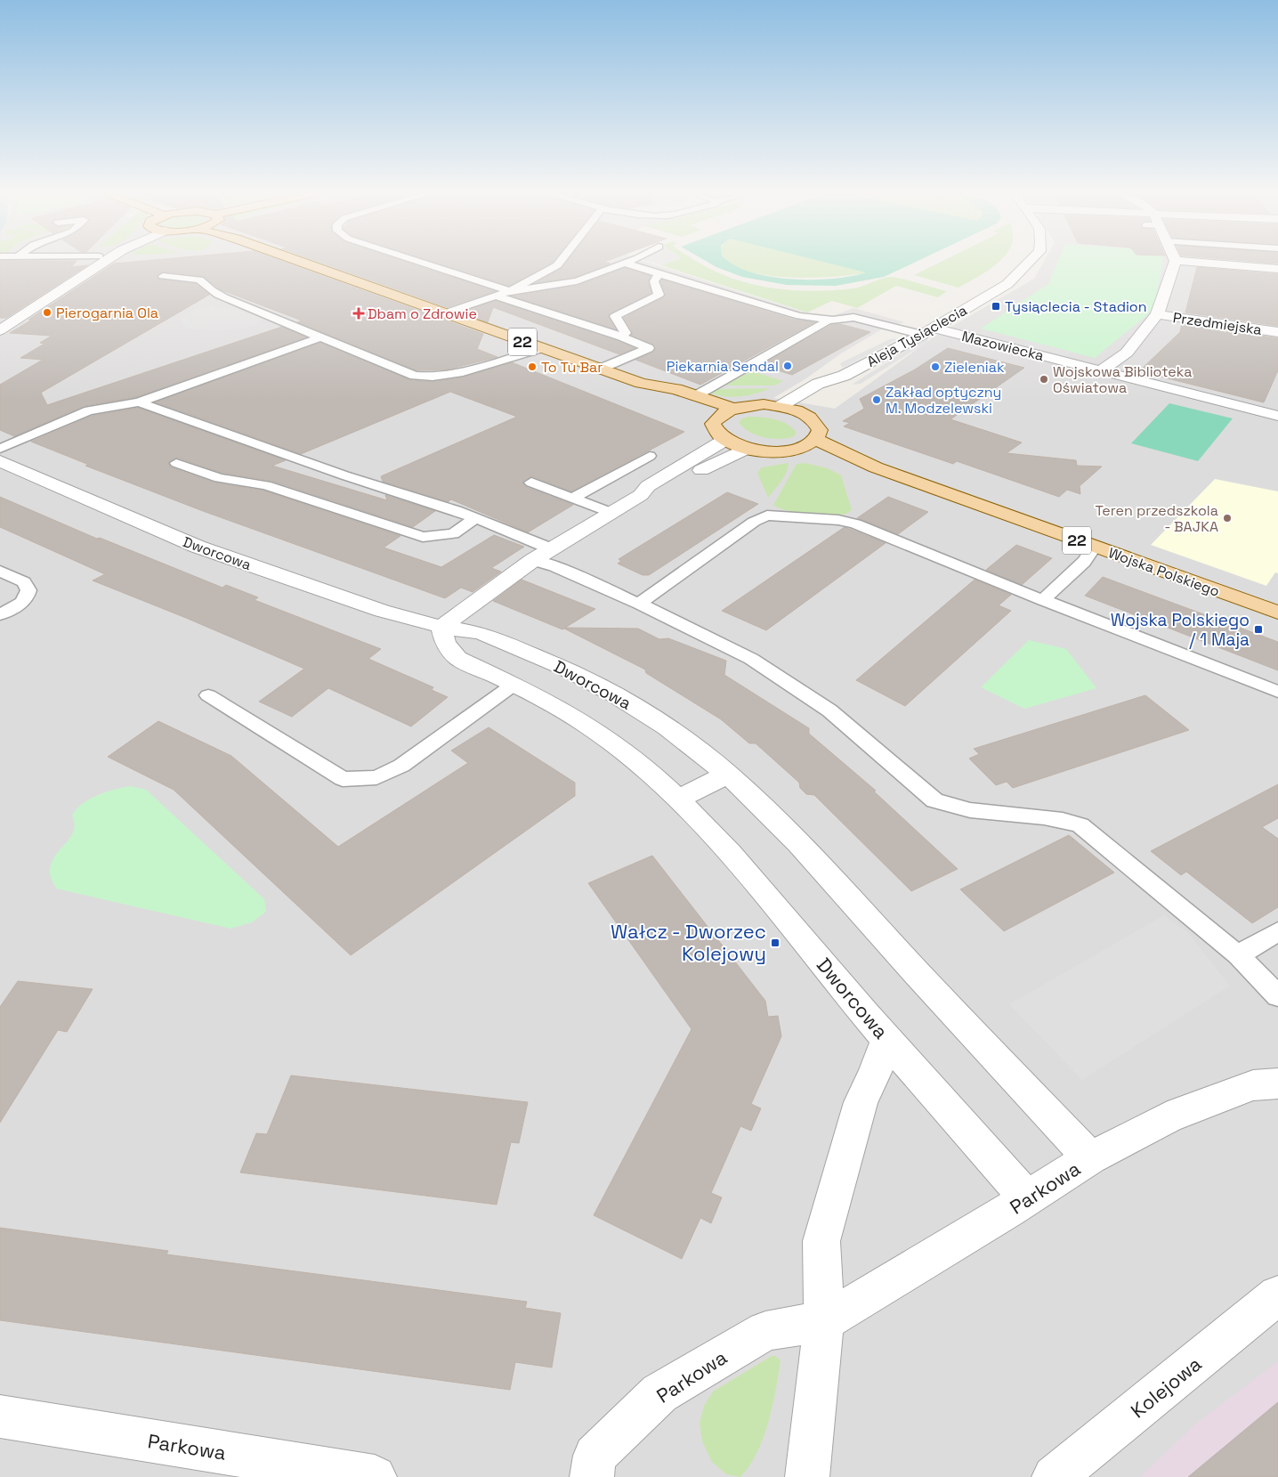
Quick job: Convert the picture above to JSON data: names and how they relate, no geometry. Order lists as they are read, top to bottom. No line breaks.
{"streets":{"main road":["22","Wojska Polskiego"],"street":["Przedmiejska","Aleja Tysiąclecia","Mazowiecka","Dworcowa","Parkowa","Kolejowa"]},"crossings":[["Aleja Tysiąclecia","22"],["Aleja Tysiąclecia","Mazowiecka"],["22","Wojska Polskiego"],["Dworcowa","Parkowa"]],"places":{"transit":["Tysiąclecia - Stadion","Wojska Polskiego / 1 Maja","Wałcz - Dworzec Kolejowy"],"other":["Pierogarnia Ola","Piekarnia Sendal","To Tu Bar","Zieleniak","Wojskowa Biblioteka Oświatowa","Zakład optyczny M. Modzelewski","Teren przedszkola - BAJKA"],"health":["Dbam o Zdrowie"]}}
